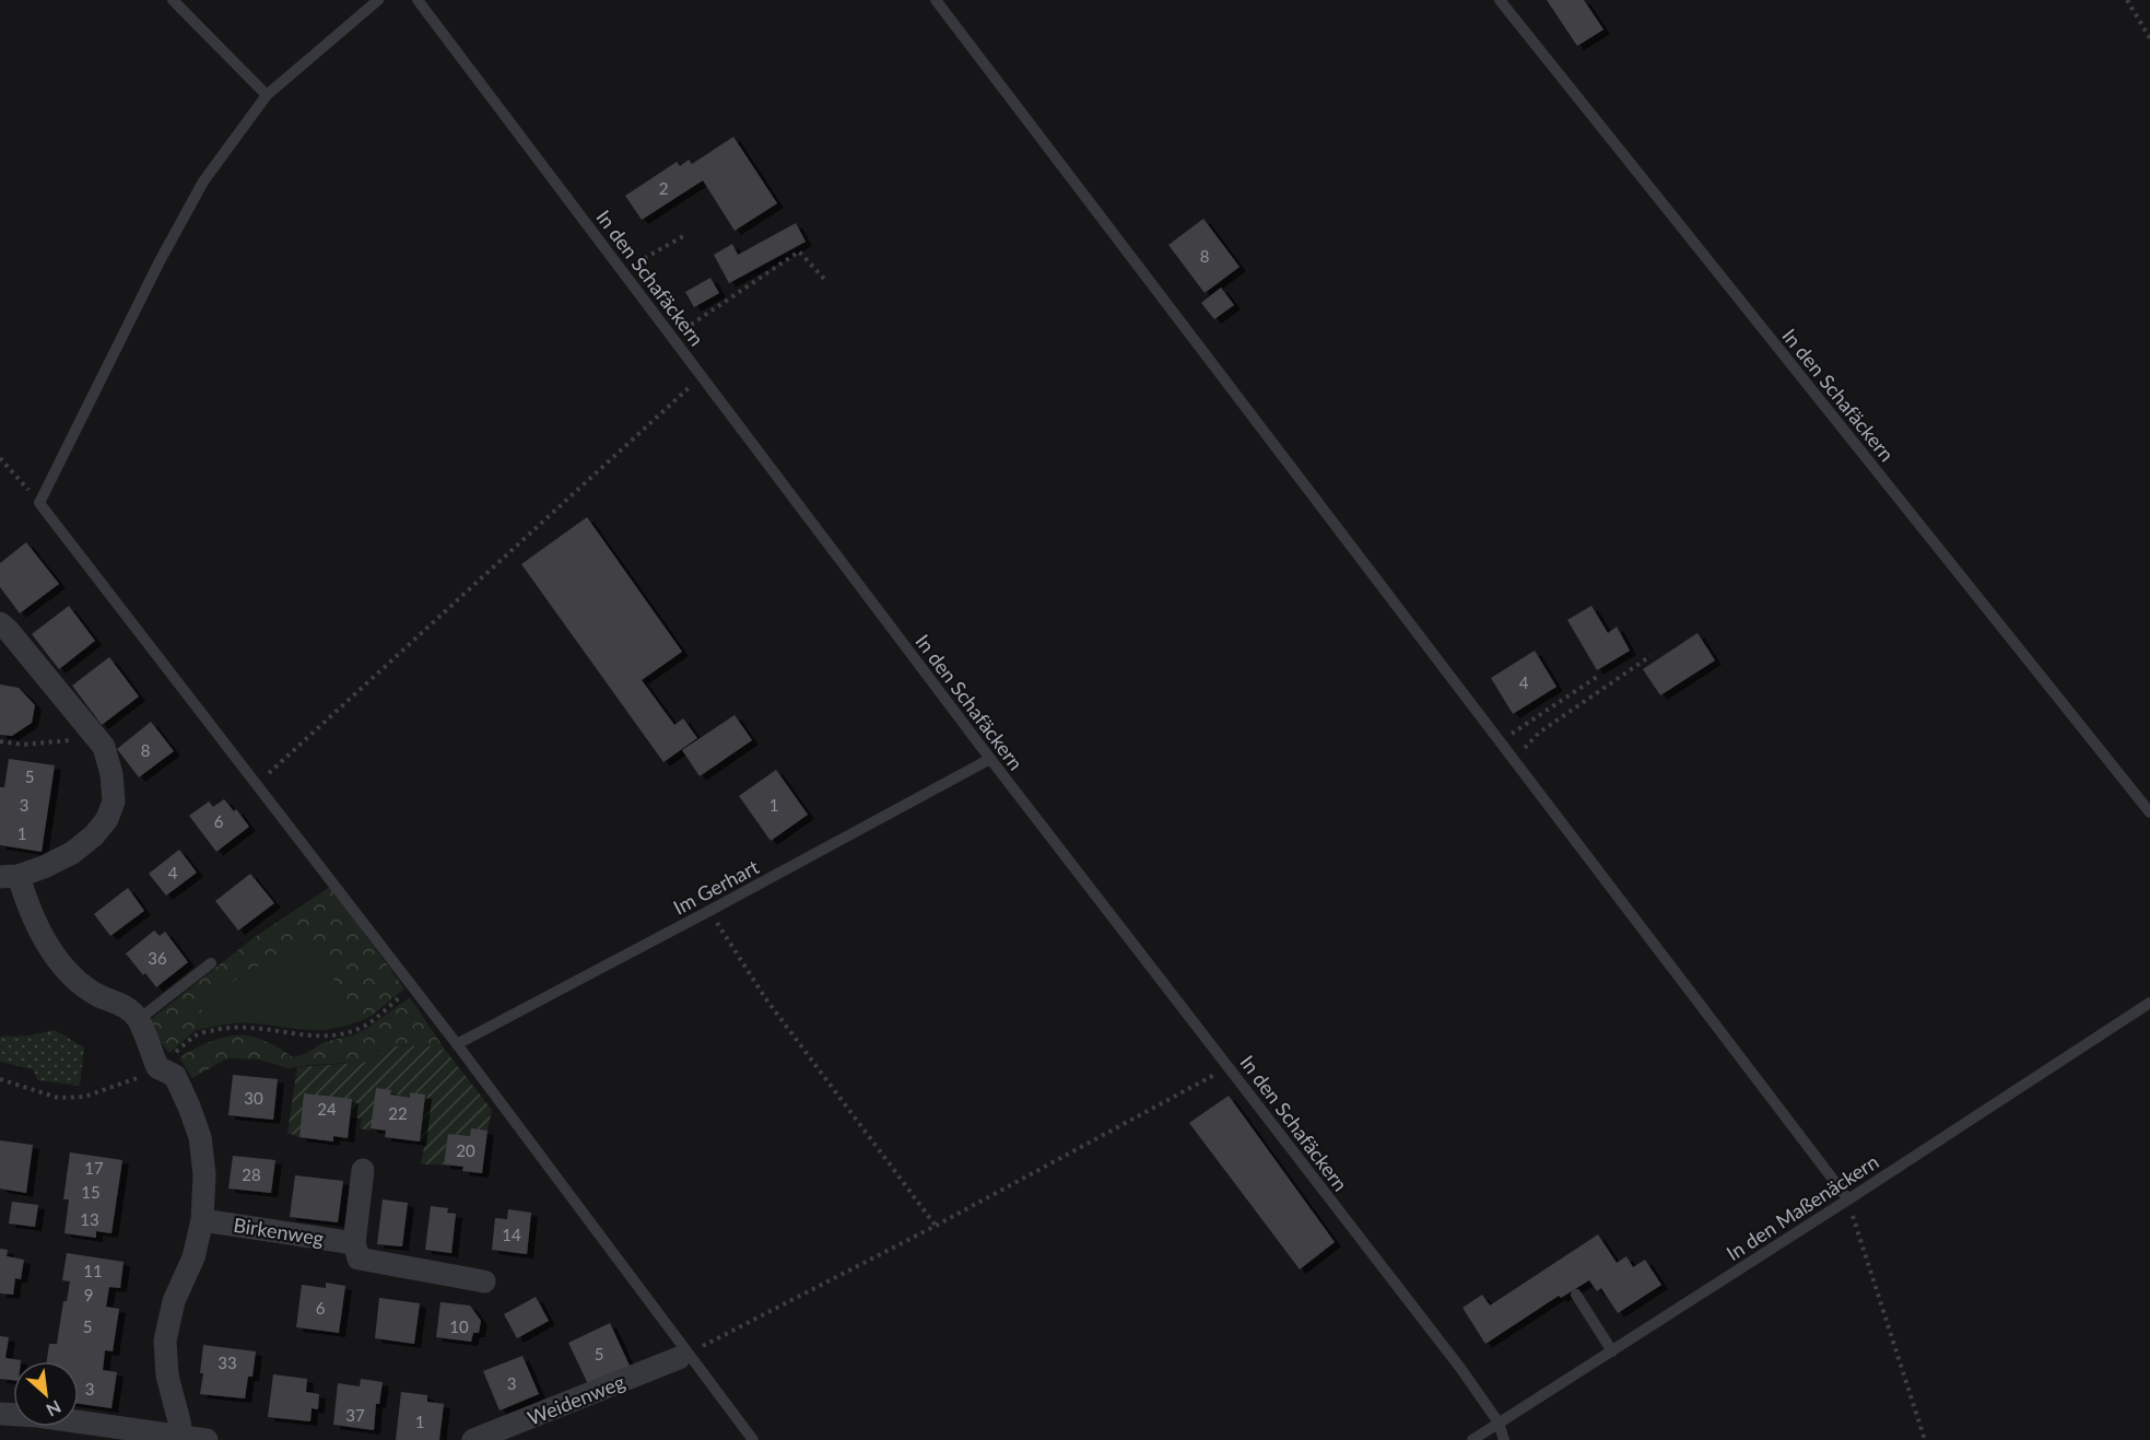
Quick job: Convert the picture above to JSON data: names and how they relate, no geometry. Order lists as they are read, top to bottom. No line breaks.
{"streets":{"street":["Birkenweg","Weidenweg"],"lane":["In den Schafäckern","Im Gerhart","In den Maßenäckern"]},"crossings":[["In den Schafäckern","Im Gerhart"],["In den Schafäckern","In den Maßenäckern"]],"house_numbers":["2","8","4","8","5","3","1","6","1","4","36","30","24","22","20","17","28","15","13","14","11","9","6","5","10","5","33","3","3","37","1"],"north":"bottom right"}
